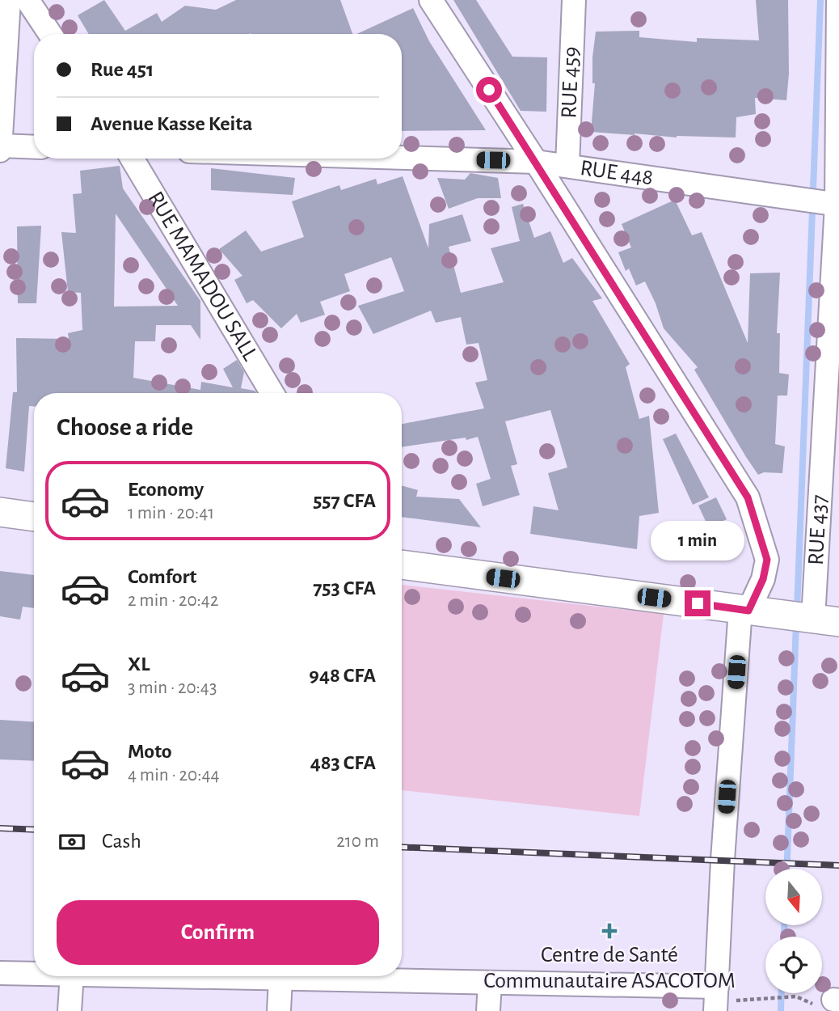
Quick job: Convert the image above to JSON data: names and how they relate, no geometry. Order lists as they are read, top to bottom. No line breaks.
{"streets":{"street":["RUE 459","RUE 448","RUE MAMADOU SALL","RUE 437"]},"crossings":[["RUE 459","RUE 448"],["RUE 448","RUE 437"]],"places":{"health":["Centre de Santé Communautaire ASACOTOM"]},"north":"bottom","page":{"banner":["Rue 451","Avenue Kasse Keita"],"heading":"Choose a ride","list":[{"name":"Economy","note":"1 min · 20:41","value":"557 CFA"},{"name":"Comfort","note":"2 min · 20:42","value":"753 CFA"},{"name":"XL","note":"3 min · 20:43","value":"948 CFA"},{"name":"Moto","note":"4 min · 20:44","value":"483 CFA"}],"bubble":"1 min","pay":["Cash","210 m"],"buttons":"Confirm"}}
